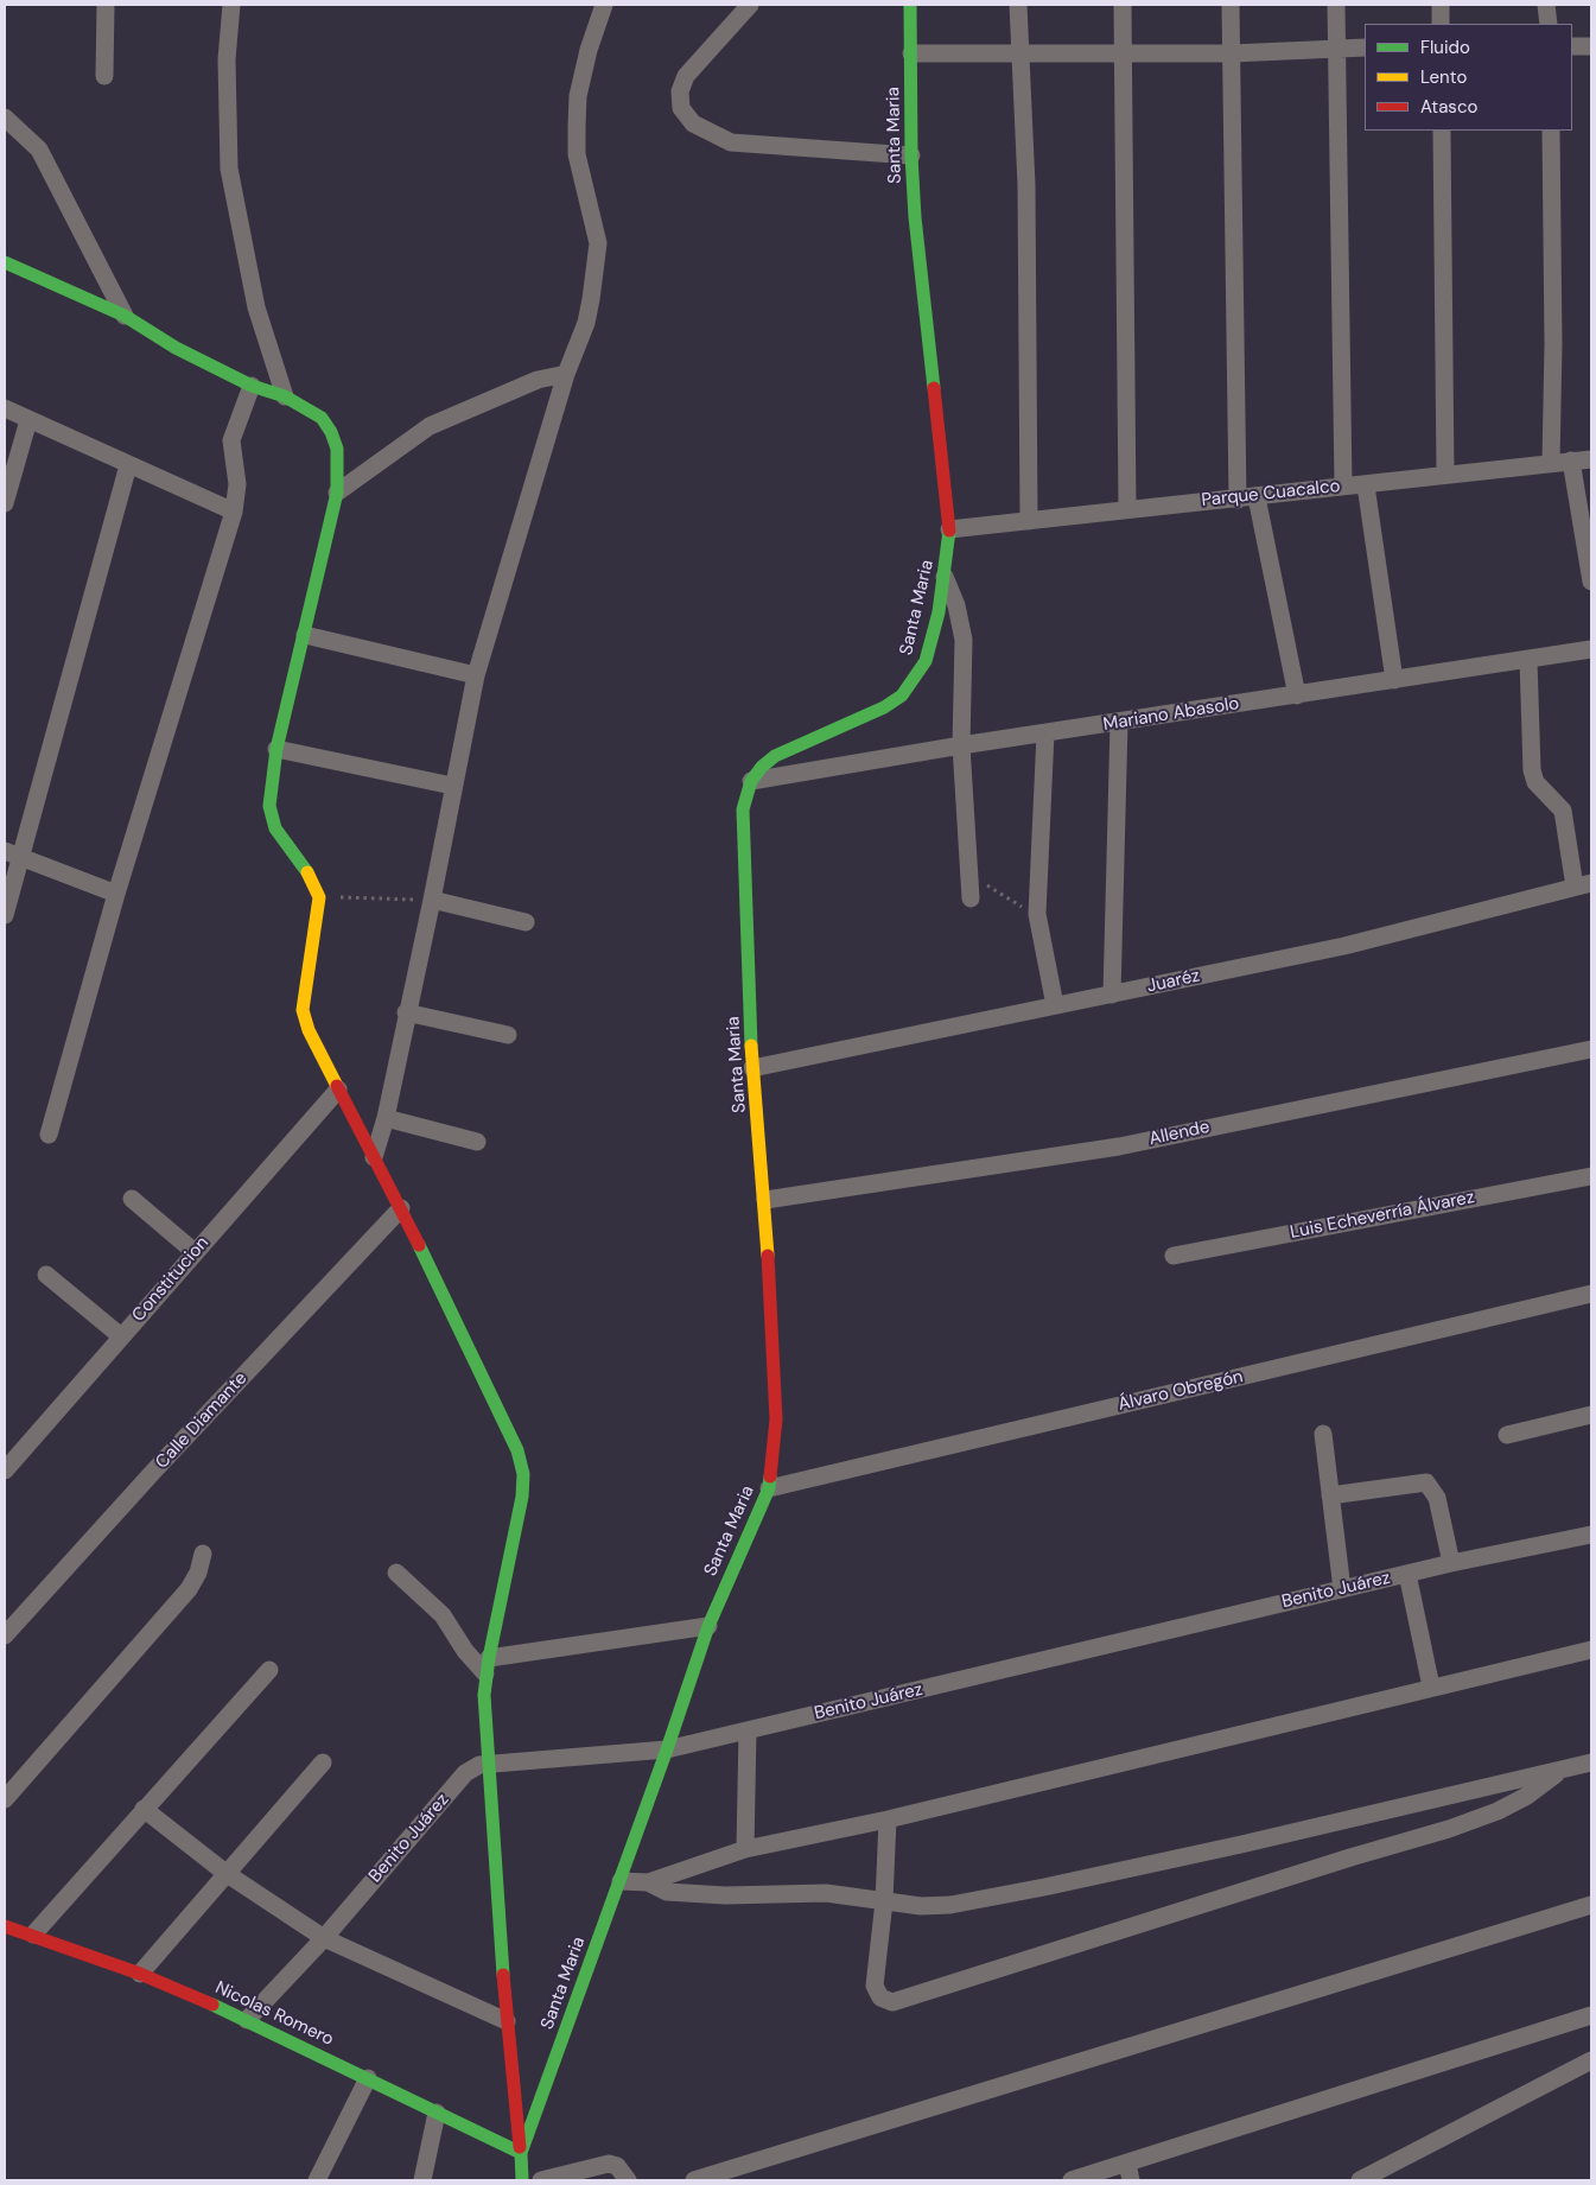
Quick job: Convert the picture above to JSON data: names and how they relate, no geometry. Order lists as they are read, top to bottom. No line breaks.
{"streets":{"street":["Santa Maria","Parque Cuacalco","Mariano Abasolo","Juaréz","Allende","Luis Echeverría Álvarez","Constitucion","Álvaro Obregón","Calle Diamante","Benito Juárez","Nicolas Romero"]},"crossings":[["Santa Maria","Parque Cuacalco"],["Santa Maria","Mariano Abasolo"],["Santa Maria","Juaréz"],["Santa Maria","Allende"],["Santa Maria","Álvaro Obregón"],["Santa Maria","Benito Juárez"],["Santa Maria","Nicolas Romero"],["Benito Juárez","Nicolas Romero"]],"legend":["Fluido","Lento","Atasco"]}
